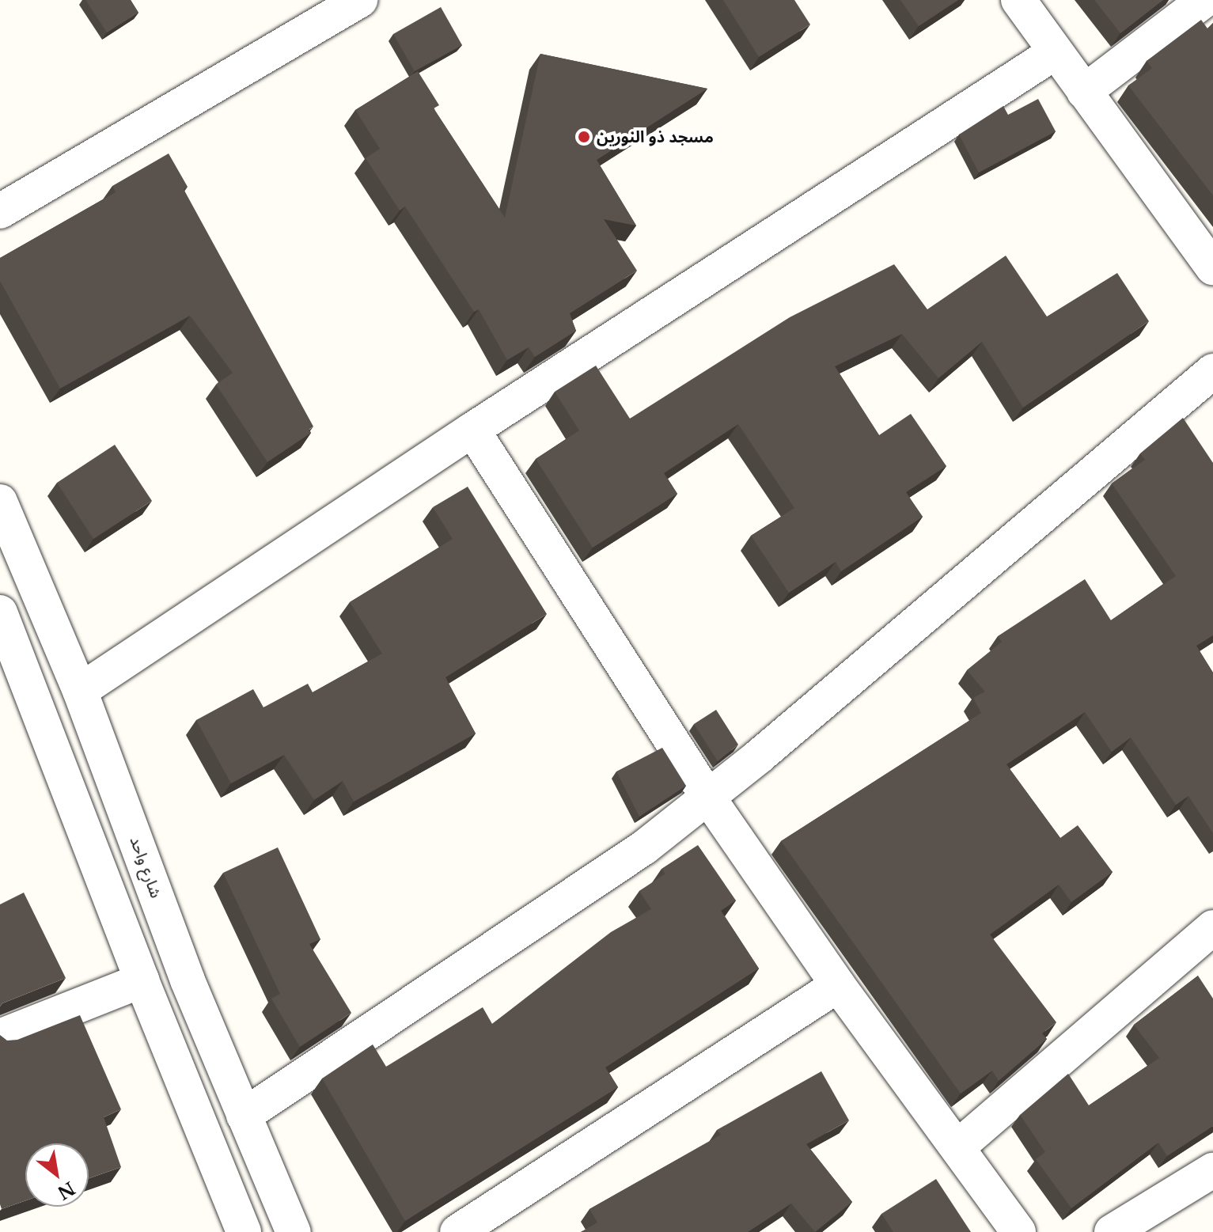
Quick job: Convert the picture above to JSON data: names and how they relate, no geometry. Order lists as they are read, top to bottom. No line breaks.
{"streets":{"street":["شارع واحد"]},"places":["مسجد ذو النورين"],"north":"bottom right"}
